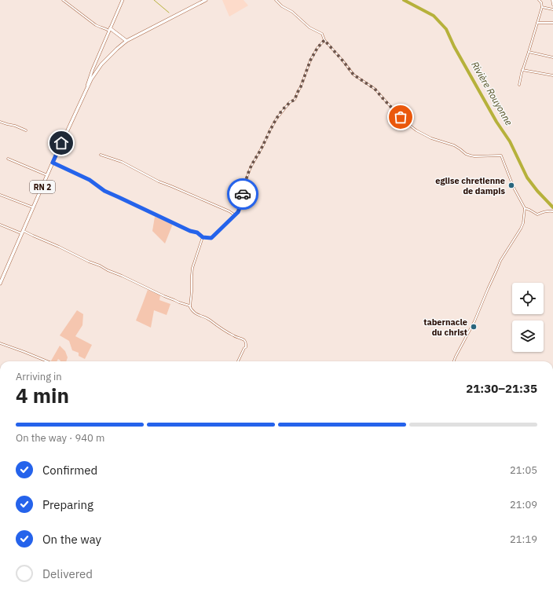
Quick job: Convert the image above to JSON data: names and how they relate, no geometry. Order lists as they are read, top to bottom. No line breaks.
{"streets":{"main road":["RN 2"]},"water":["Rivière Rouyonne"],"places":["eglise chretienne de dampis","tabernacle du christ"],"page":{"heading":["4 min","Arriving in","21:30–21:35"],"bar":"On the way · 940 m","list":[["Confirmed","21:05"],["Preparing","21:09"],["On the way","21:19"],"Delivered"]}}
